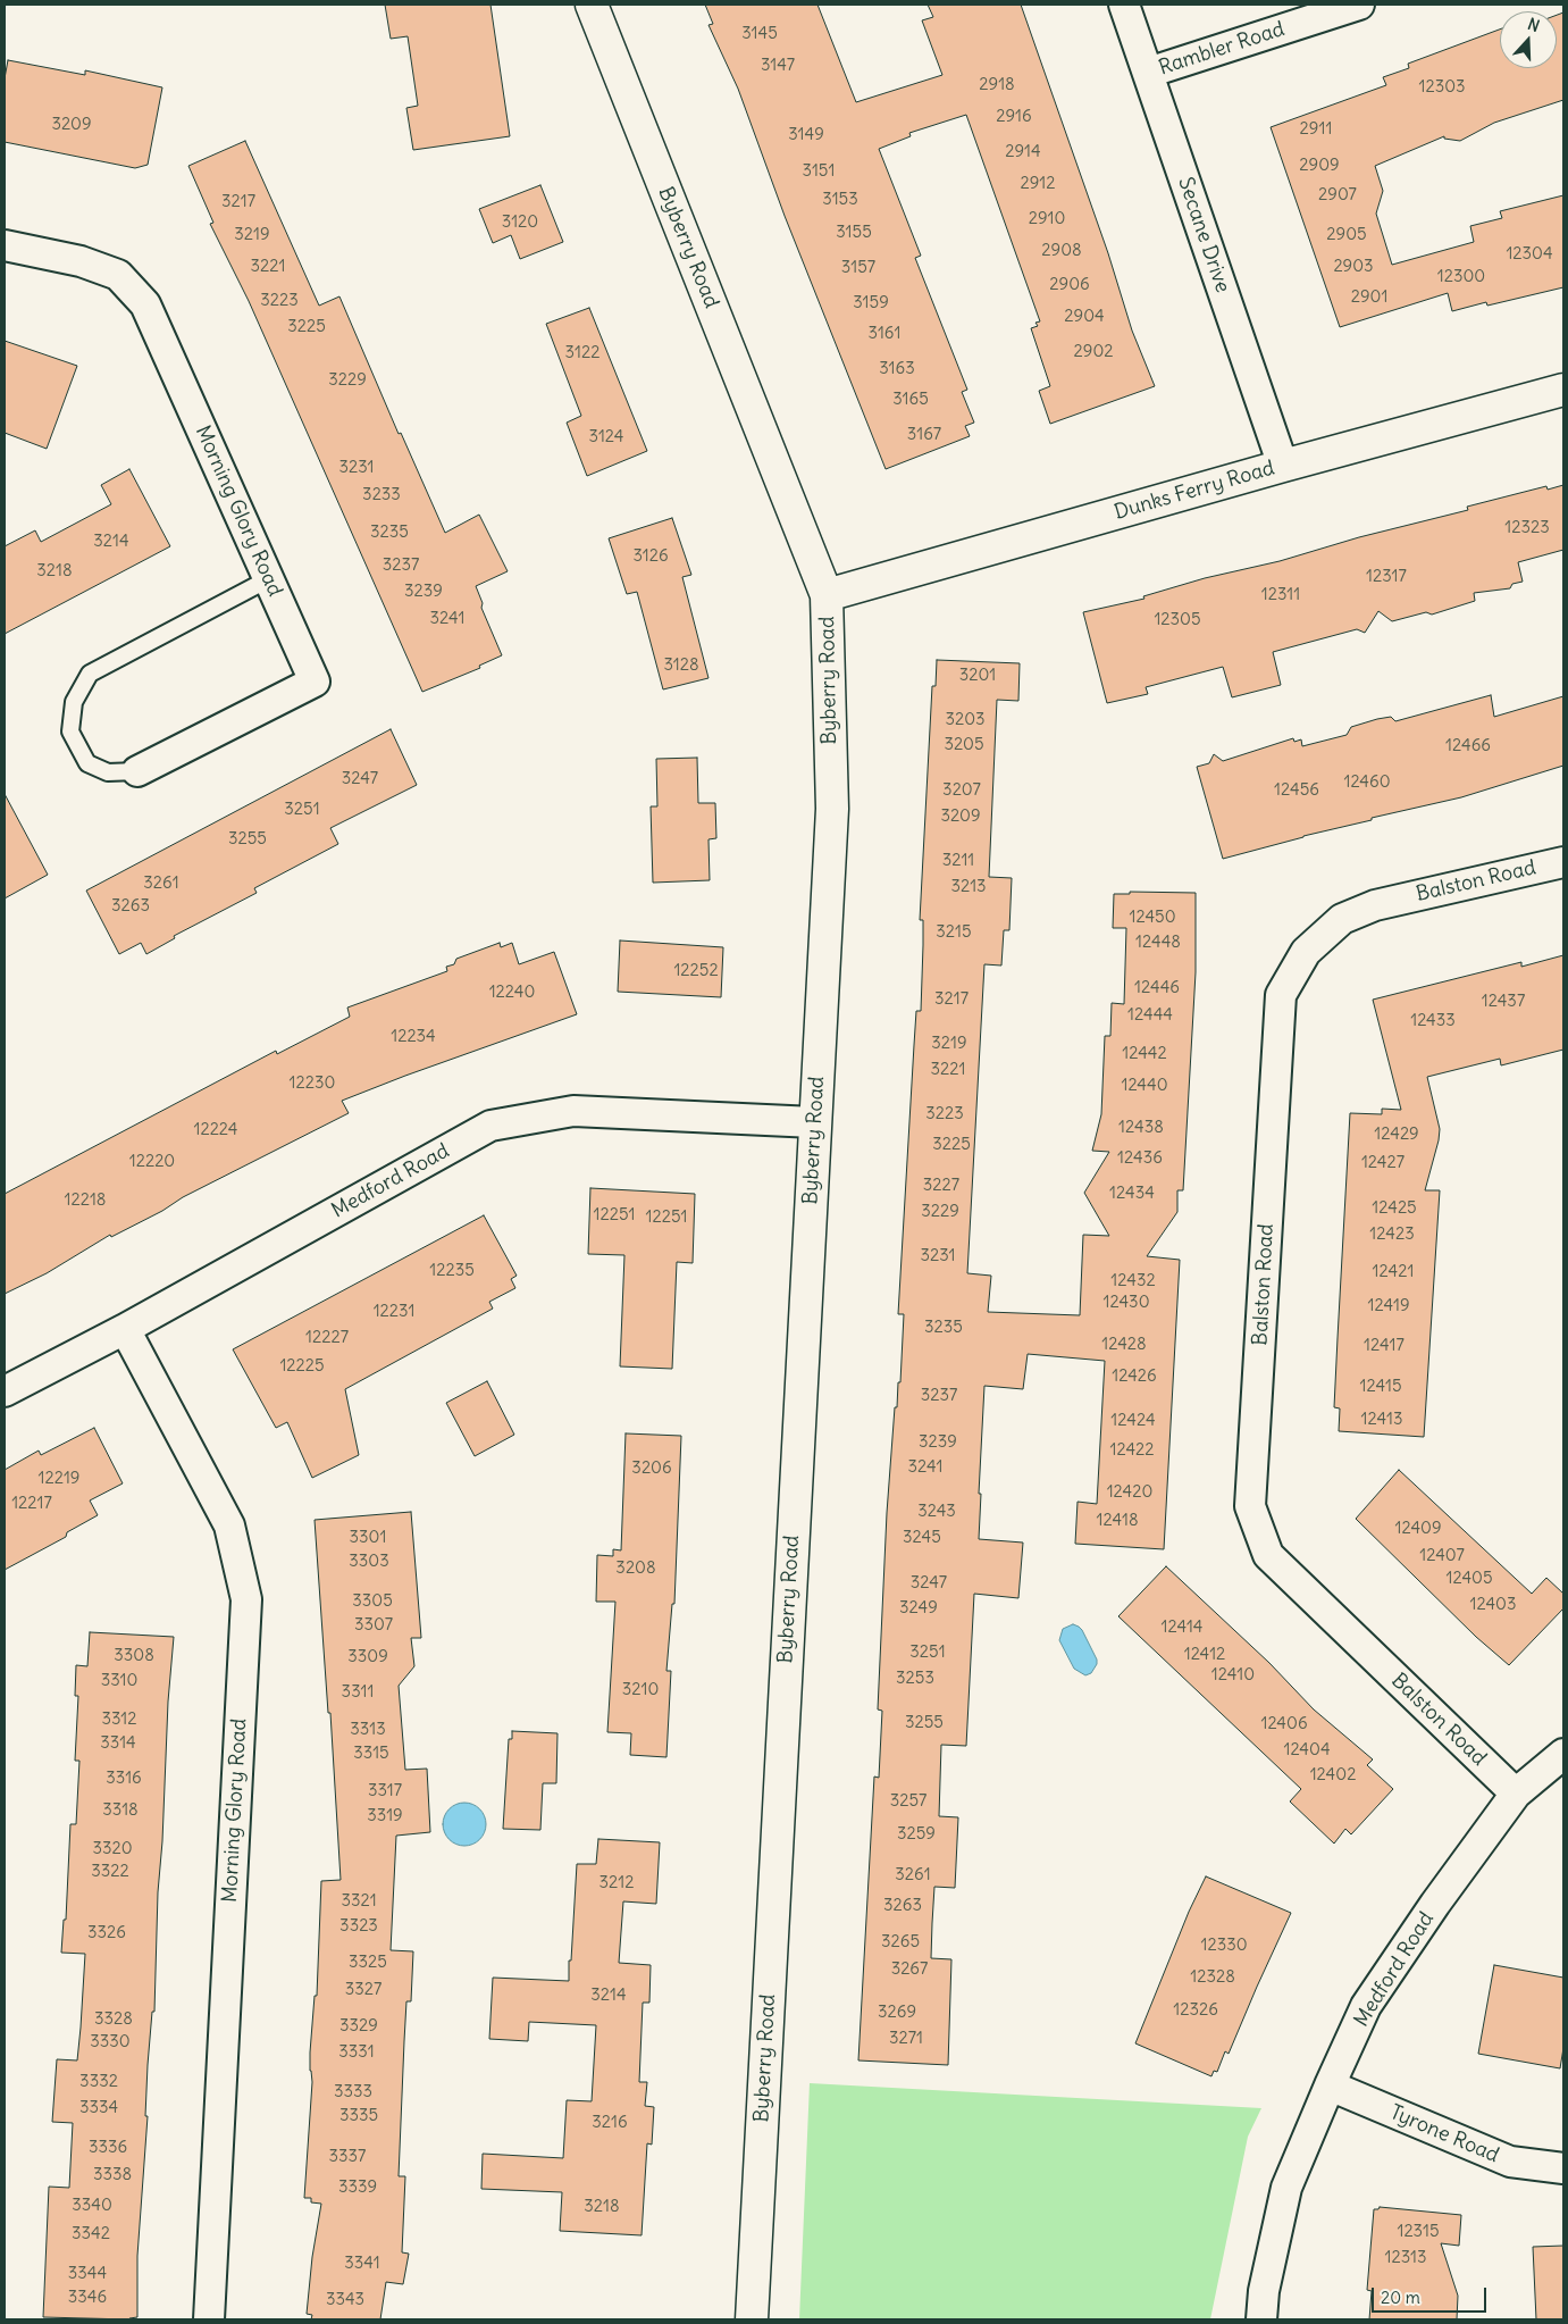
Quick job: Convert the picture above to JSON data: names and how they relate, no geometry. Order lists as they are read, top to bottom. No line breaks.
{"streets":{"street":["Rambler Road","Secane Drive","Byberry Road","Dunks Ferry Road","Morning Glory Road","Balston Road","Medford Road","Tyrone Road"]},"crossings":[["Rambler Road","Secane Drive"],["Secane Drive","Dunks Ferry Road"],["Byberry Road","Dunks Ferry Road"],["Byberry Road","Medford Road"],["Morning Glory Road","Medford Road"],["Balston Road","Medford Road"],["Medford Road","Tyrone Road"]],"house_numbers":["3145","3147","2918","12303","2916","3209","2911","3149","2914","2909","3151","2912","2907","3153","3217","2910","3120","3155","3219","2905","2908","12304","3221","2903","3157","12300","2906","2901","3223","3159","2904","3225","3161","2902","3122","3163","3229","3165","3167","3124","3231","3233","12323","3235","3214","3126","3237","3218","12317","3239","12311","3241","12305","3128","3201","3203","3205","12466","3247","12460","3207","12456","3251","3209","3255","3211","3261","3213","3263","12450","3215","12448","12252","12446","12240","3217","12437","12444","12433","12234","3219","12442","3221","12230","12440","3223","12438","12224","12429","3225","12436","12220","12427","3227","12434","12218","12425","3229","12251","12251","12423","3231","12235","12421","12432","12430","12419","12231","3235","12227","12428","12417","12225","12426","12415","3237","12413","12424","3239","12422","3241","3206","12219","12420","12217","3243","12418","12409","3301","3245","12407","3303","3208","12405","3247","3305","12403","3249","3307","12414","3251","12412","3308","3309","12410","3253","3310","3210","3311","3312","3255","12406","3313","3314","12404","3315","12402","3316","3317","3257","3318","3319","3259","3320","3322","3261","3212","3321","3263","3323","3326","3265","12330","3325","3267","12328","3327","3214","12326","3269","3328","3329","3271","3330","3331","3332","3333","3334","3335","3216","3336","3337","3338","3339","3340","3218","12315","3342","12313","3341","3344","3346","3343"],"scale_bar":"20 m","north":"top"}
